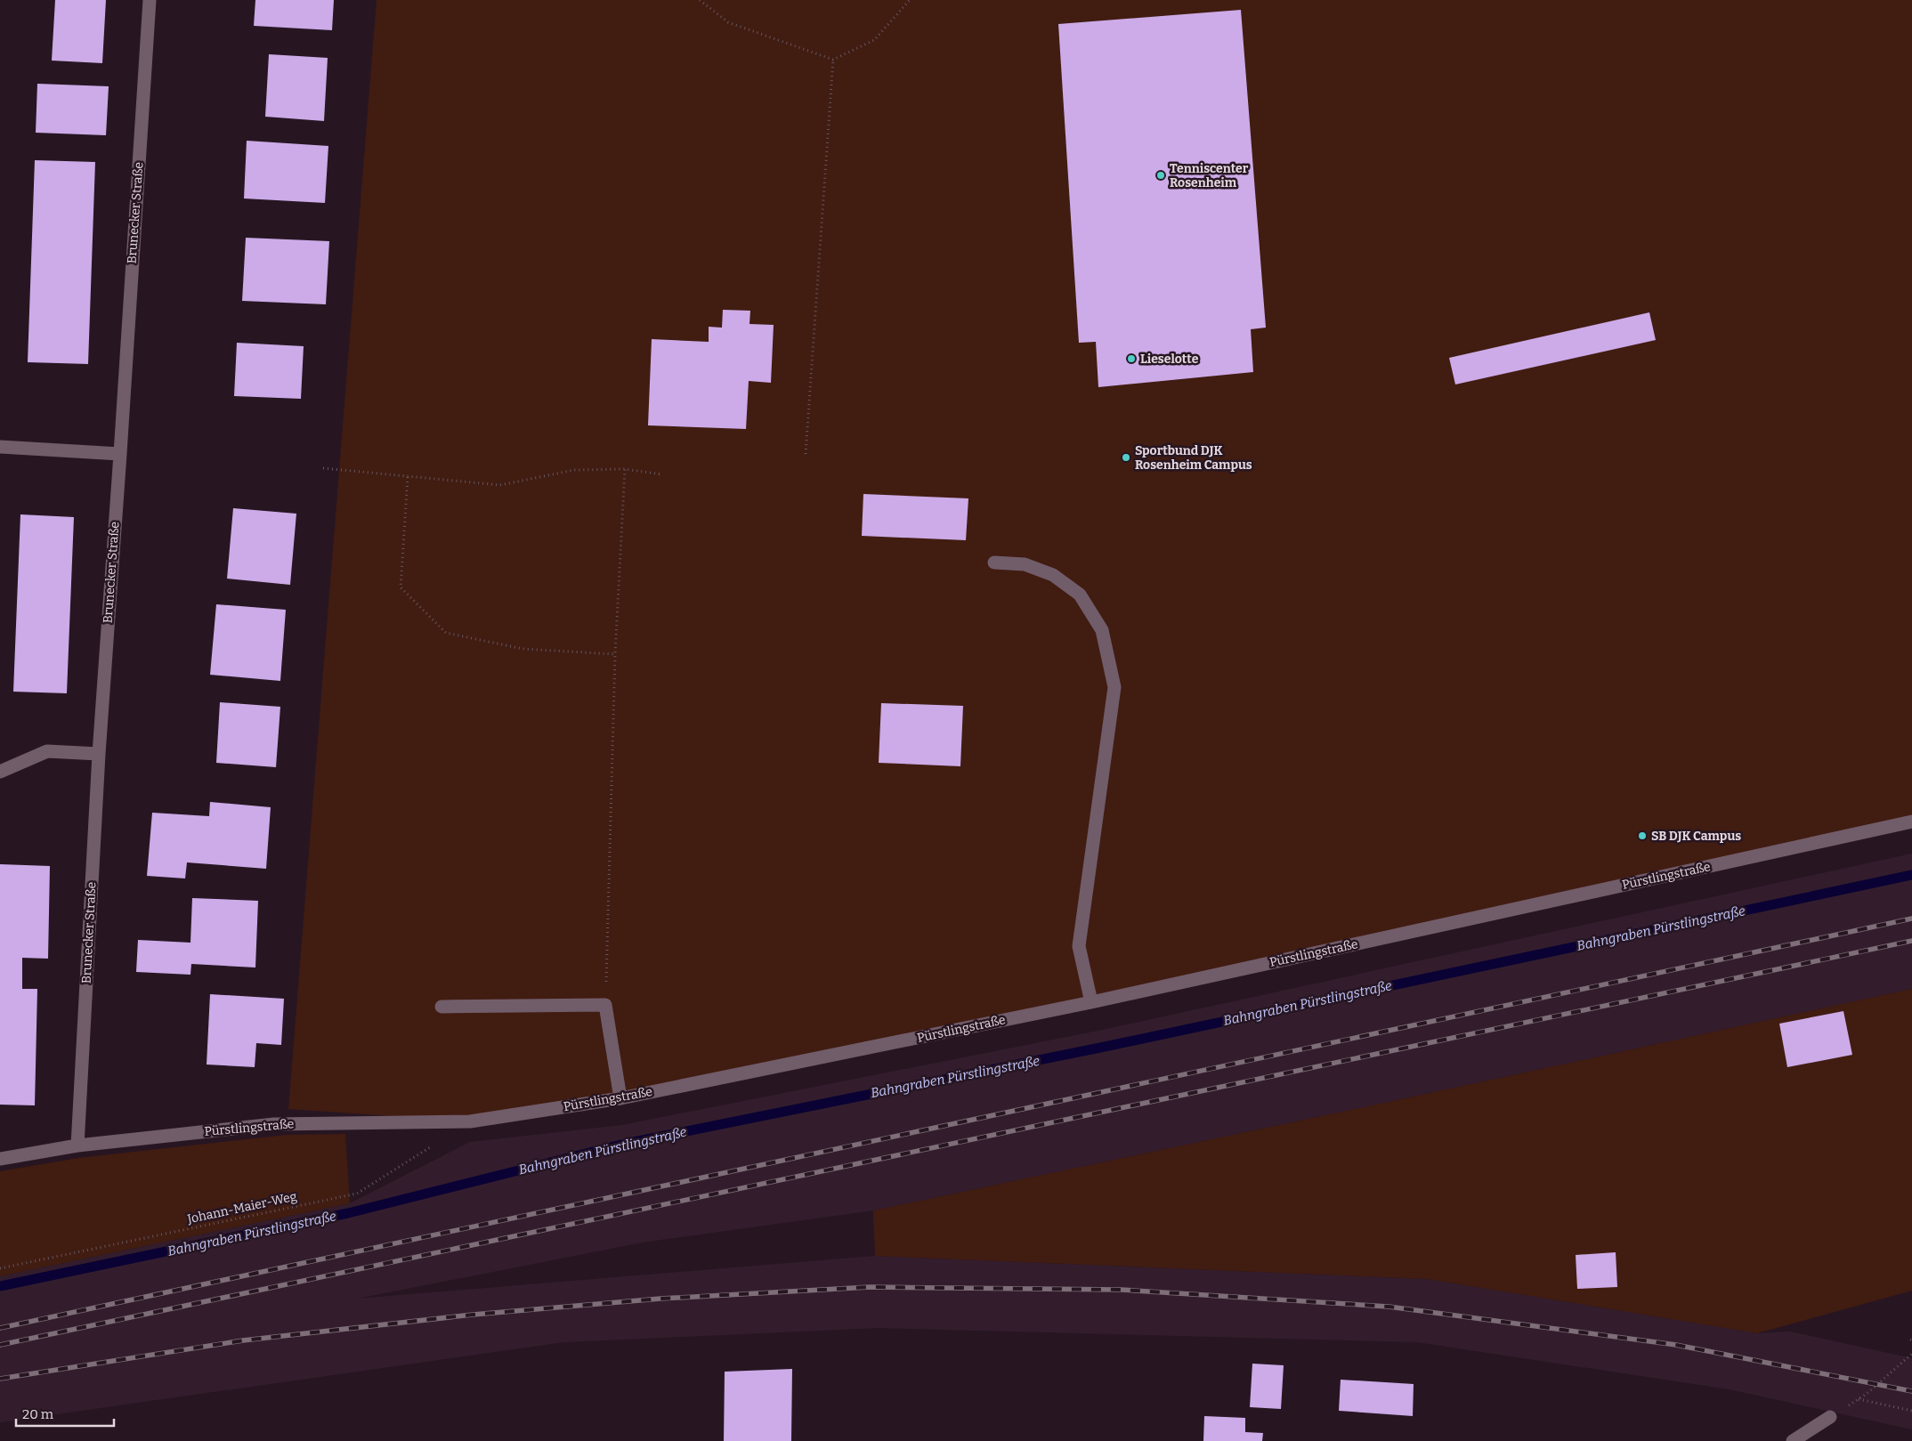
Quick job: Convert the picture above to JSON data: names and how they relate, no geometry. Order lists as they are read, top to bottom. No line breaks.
{"streets":{"street":["Brunecker Straße","Pürstlingstraße"],"path":["Johann-Maier-Weg"]},"crossings":[["Brunecker Straße","Pürstlingstraße"]],"water":["Bahngraben Pürstlingstraße"],"places":["Tenniscenter Rosenheim","Lieselotte","Sportbund DJK Rosenheim Campus","SB DJK Campus"],"scale_bar":"20 m"}
